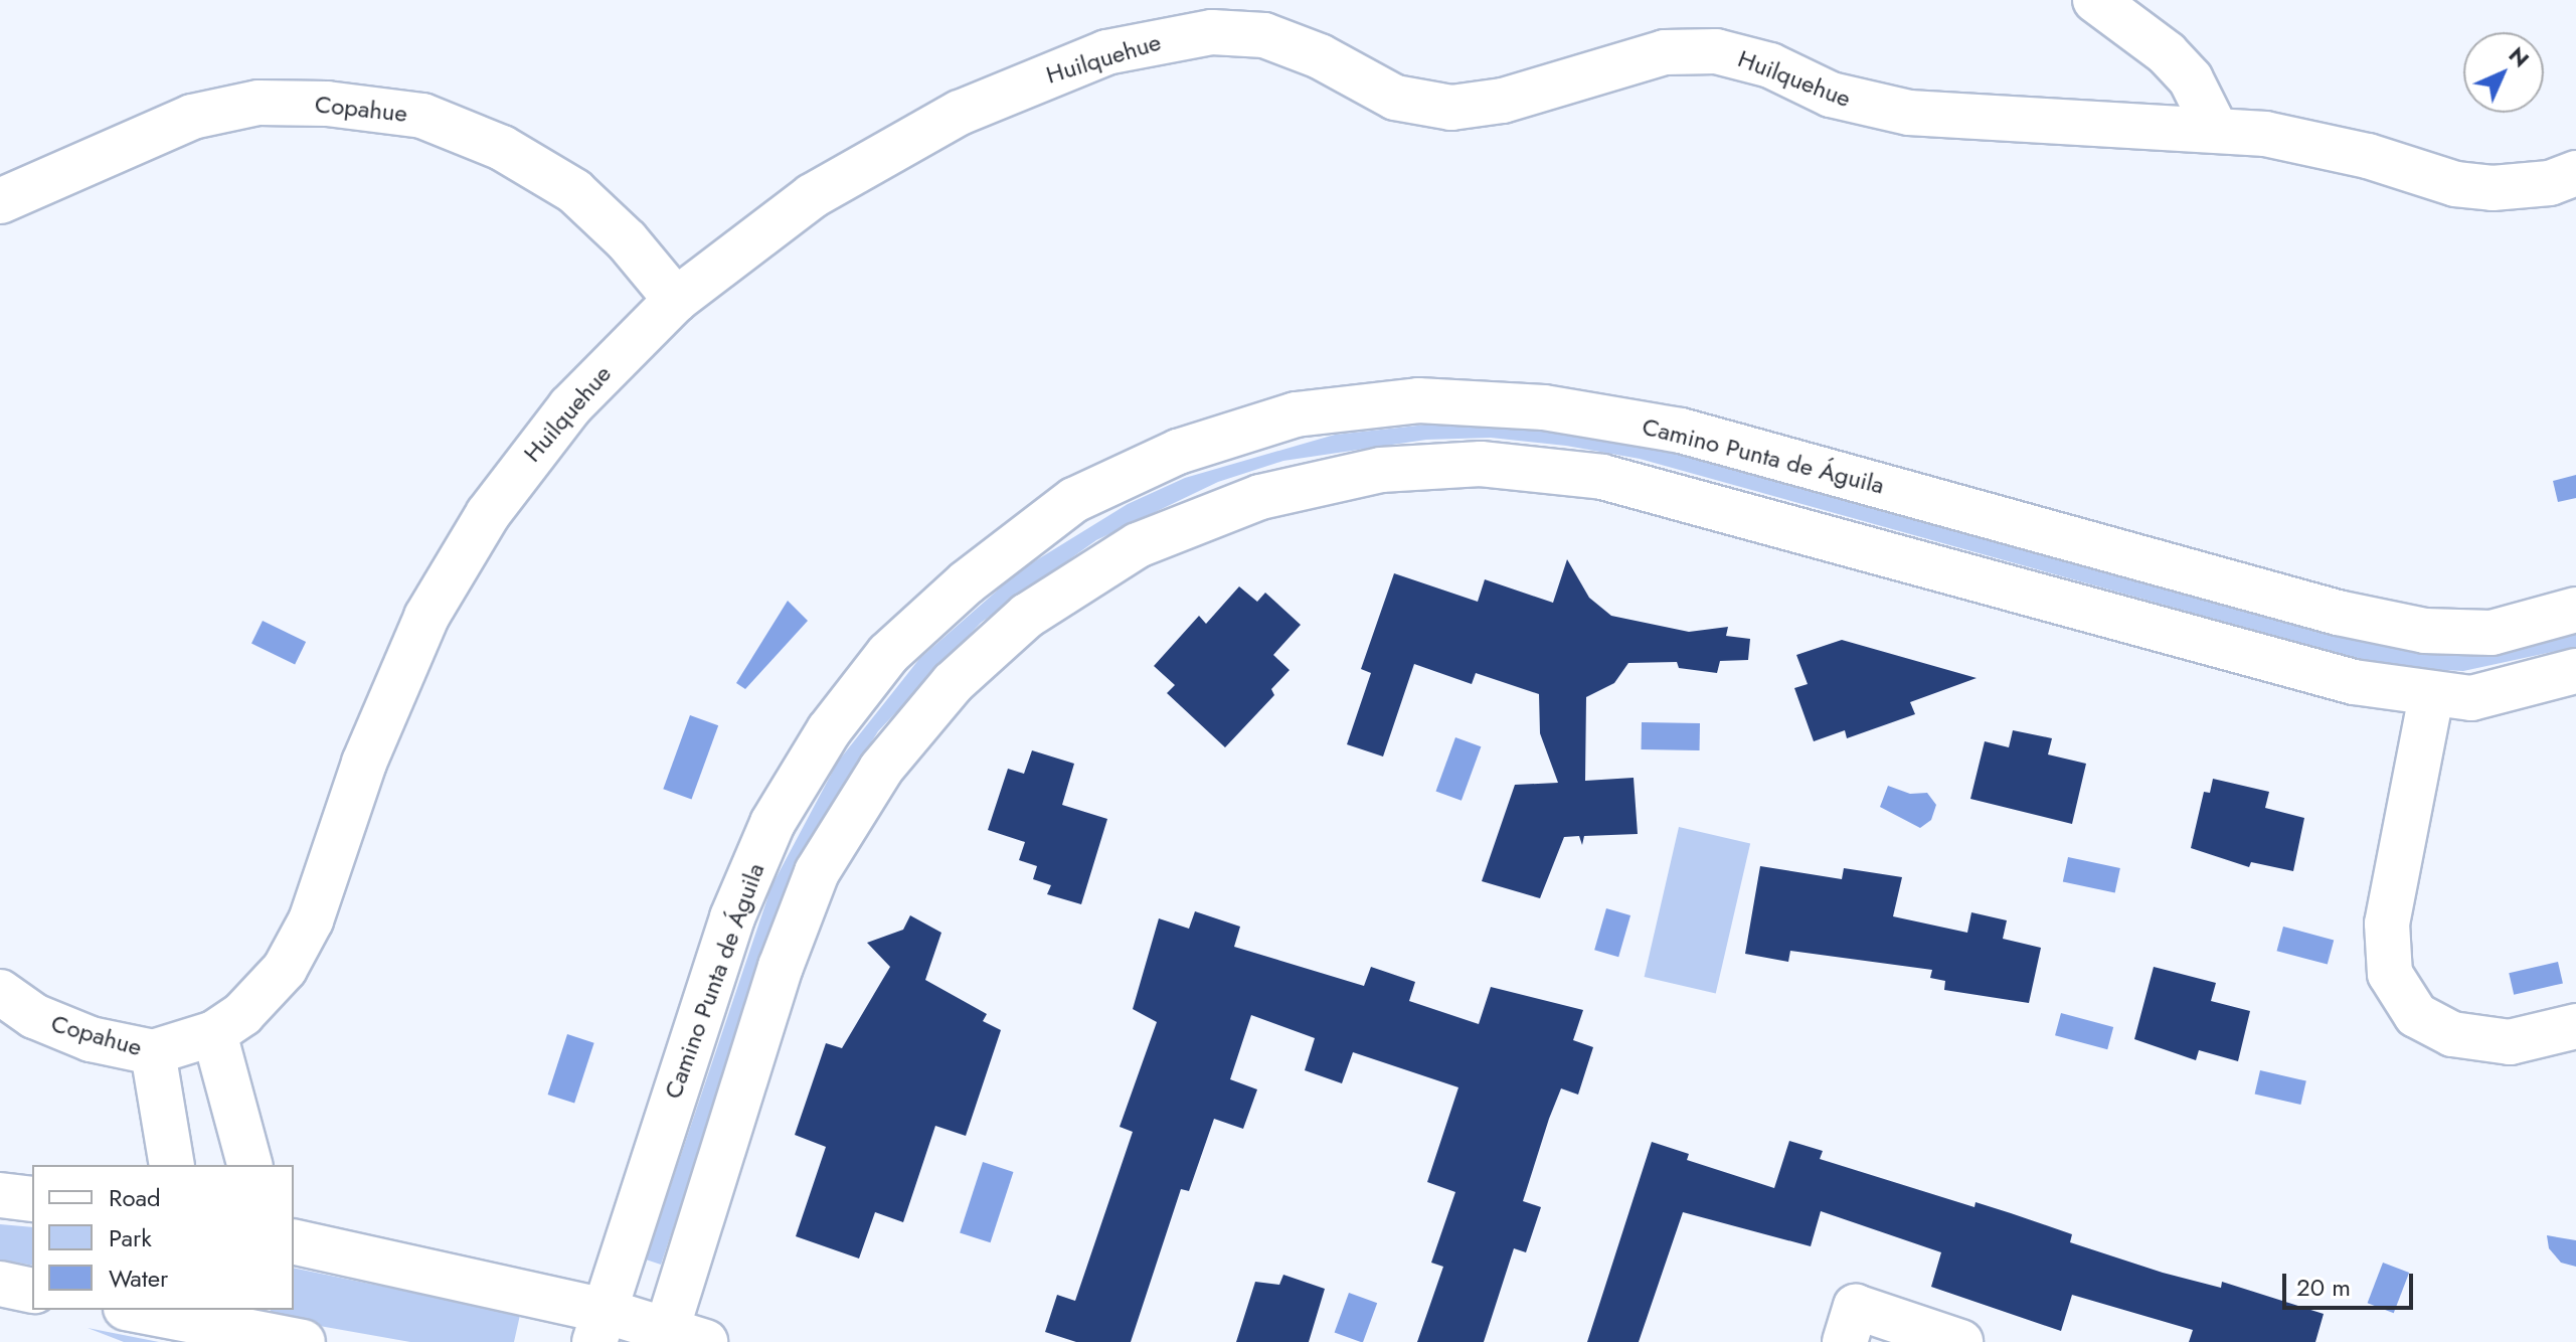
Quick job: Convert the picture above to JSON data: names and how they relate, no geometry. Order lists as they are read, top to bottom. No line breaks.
{"streets":{"street":["Huilquehue","Copahue","Camino Punta de Águila"]},"crossings":[["Huilquehue","Copahue"]],"legend":["Road","Park","Water"],"scale_bar":"20 m","north":"top right"}
